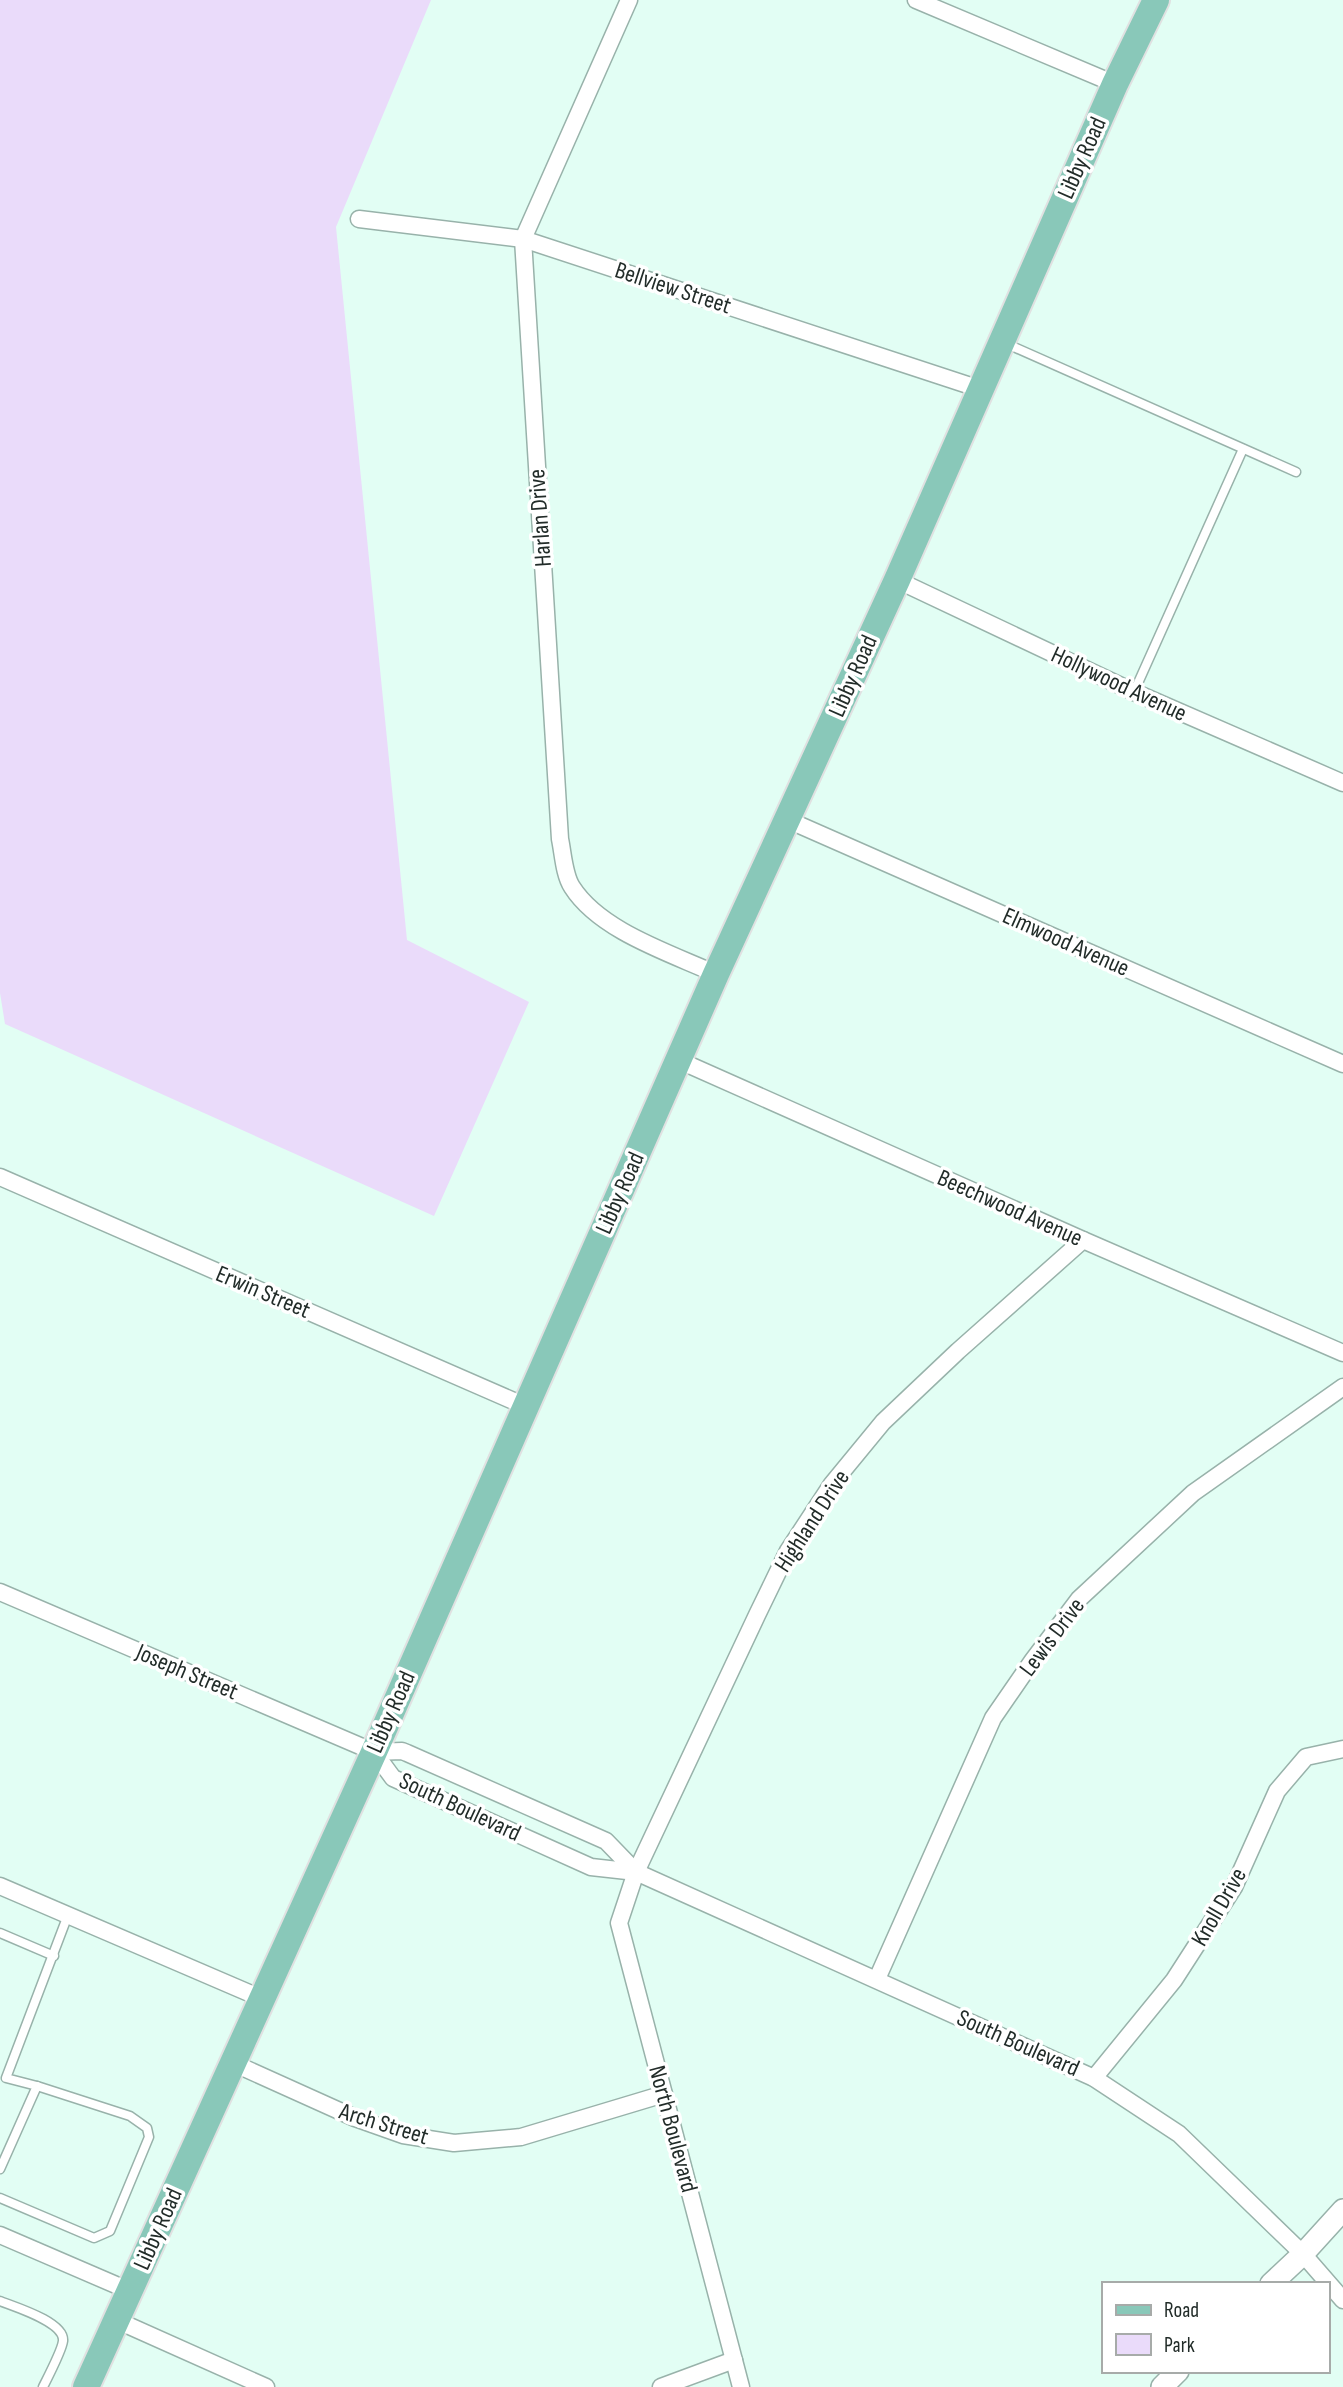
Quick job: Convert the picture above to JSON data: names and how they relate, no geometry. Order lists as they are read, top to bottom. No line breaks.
{"streets":{"main road":["Libby Road"],"street":["Bellview Street","Harlan Drive","Hollywood Avenue","Elmwood Avenue","Beechwood Avenue","Erwin Street","Highland Drive","Lewis Drive","Joseph Street","South Boulevard","Knoll Drive","Arch Street","North Boulevard"]},"crossings":[["Libby Road","Bellview Street"],["Libby Road","Harlan Drive"],["Libby Road","Hollywood Avenue"],["Libby Road","Elmwood Avenue"],["Libby Road","Beechwood Avenue"],["Libby Road","Erwin Street"],["Libby Road","Joseph Street"],["Libby Road","South Boulevard"],["Libby Road","Arch Street"],["Bellview Street","Harlan Drive"],["Beechwood Avenue","Highland Drive"],["Highland Drive","South Boulevard"],["Highland Drive","North Boulevard"],["Lewis Drive","South Boulevard"],["Joseph Street","South Boulevard"],["South Boulevard","Knoll Drive"],["South Boulevard","North Boulevard"],["Arch Street","North Boulevard"]],"legend":["Road","Park"]}
